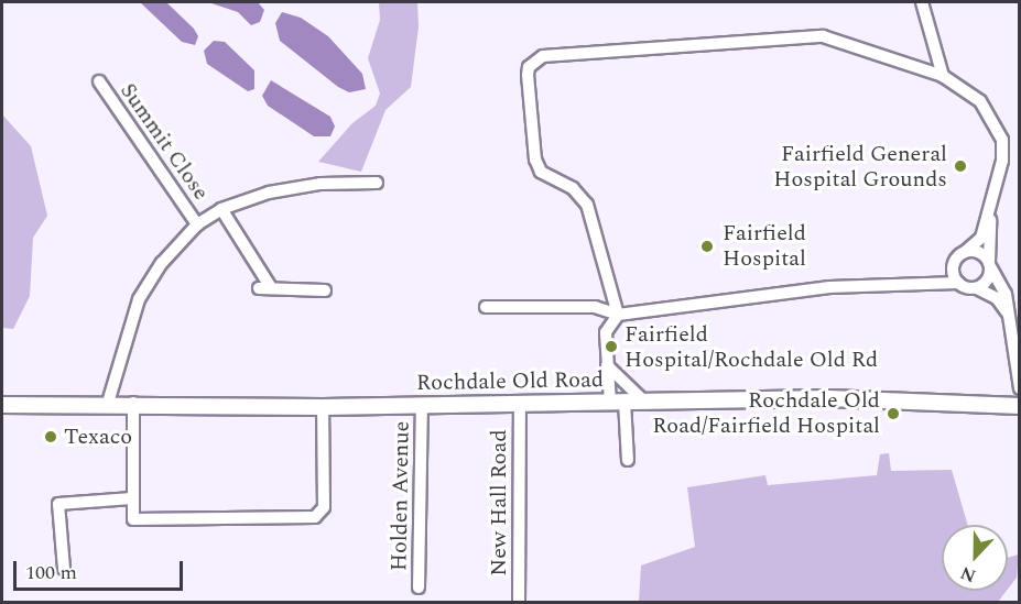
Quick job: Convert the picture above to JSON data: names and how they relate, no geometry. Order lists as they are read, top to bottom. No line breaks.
{"streets":{"main road":["Rochdale Old Road"],"street":["Summit Close","Holden Avenue","New Hall Road"]},"crossings":[["Rochdale Old Road","Holden Avenue"],["Rochdale Old Road","New Hall Road"]],"places":["Fairfield General Hospital Grounds","Fairfield Hospital","Fairfield Hospital/Rochdale Old Rd","Rochdale Old Road/Fairfield Hospital","Texaco"],"scale_bar":"100 m","north":"bottom"}
